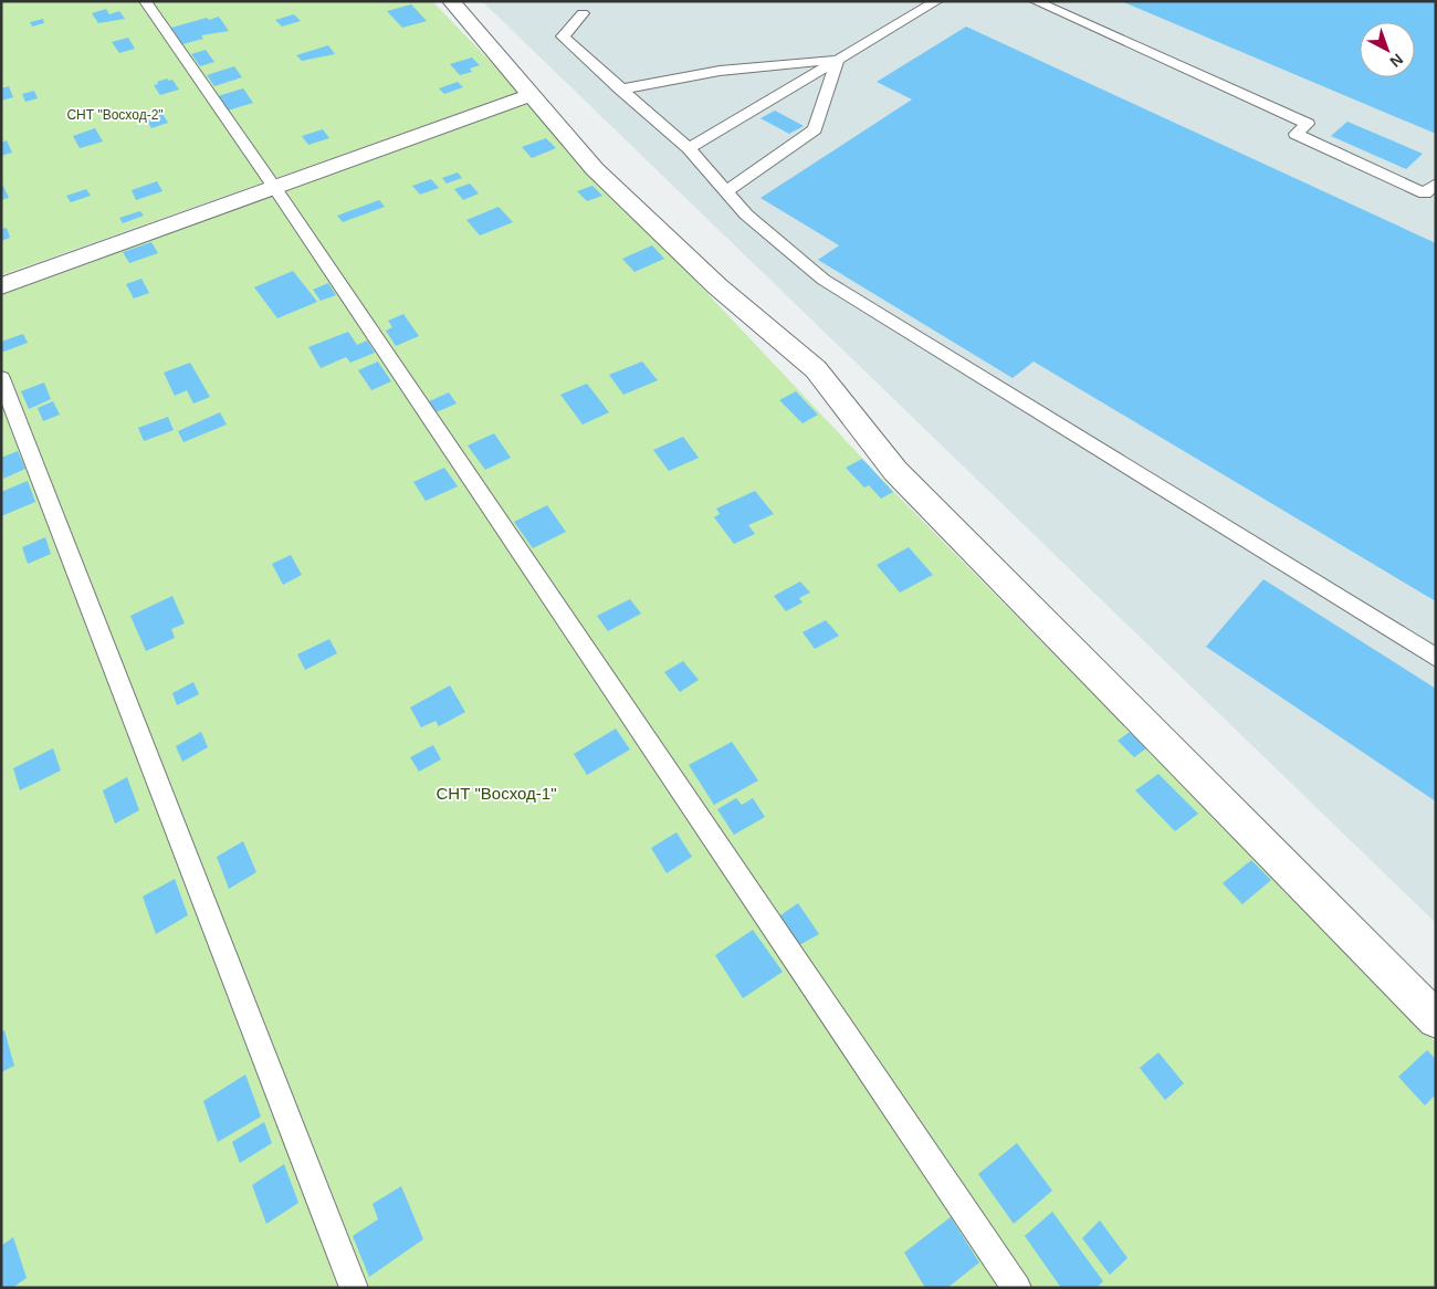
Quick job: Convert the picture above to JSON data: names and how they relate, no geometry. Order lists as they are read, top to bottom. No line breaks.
{"parks":["СНТ \"Восход-2\"","СНТ \"Восход-1\""],"north":"bottom right"}
